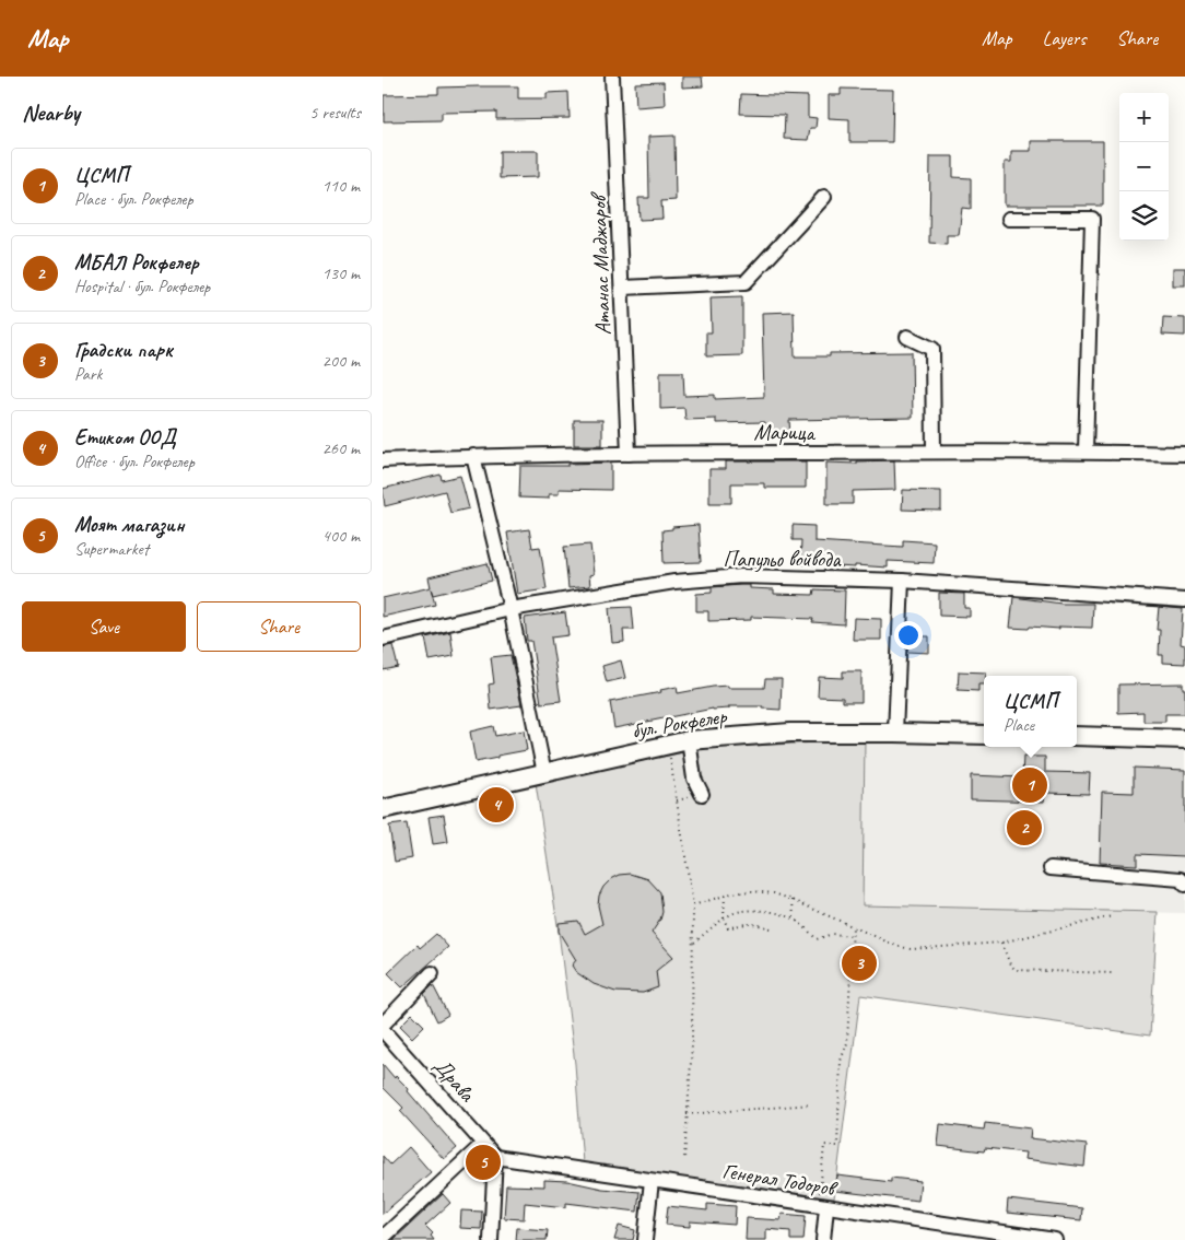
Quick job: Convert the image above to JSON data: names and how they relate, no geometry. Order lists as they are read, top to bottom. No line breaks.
{"streets":{"main road":["бул. Рокфелер"],"street":["Атанас Маджаров","Марица","Папульо войвода","Драва","Генерал Тодоров"]},"crossings":[["Атанас Маджаров","Марица"],["Драва","Генерал Тодоров"]],"page":{"header":"Map","nav":["Map","Layers","Share"],"heading":["Nearby","5 results"],"map_buttons":["+","−"],"list":[{"mark":"1","name":"ЦСМП","note":"Place · бул. Рокфелер","value":"110 m"},{"mark":"2","name":"МБАЛ Рокфелер","note":"Hospital · бул. Рокфелер","value":"130 m"},{"mark":"3","name":"Градски парк","note":"Park","value":"200 m"},{"mark":"4","name":"Етиком ООД","note":"Office · бул. Рокфелер","value":"260 m"},{"mark":"5","name":"Моят магазин","note":"Supermarket","value":"400 m"}],"buttons":["Save","Share"],"popup":["ЦСМП","Place"],"pins":["1","4","2","3","5"]}}
